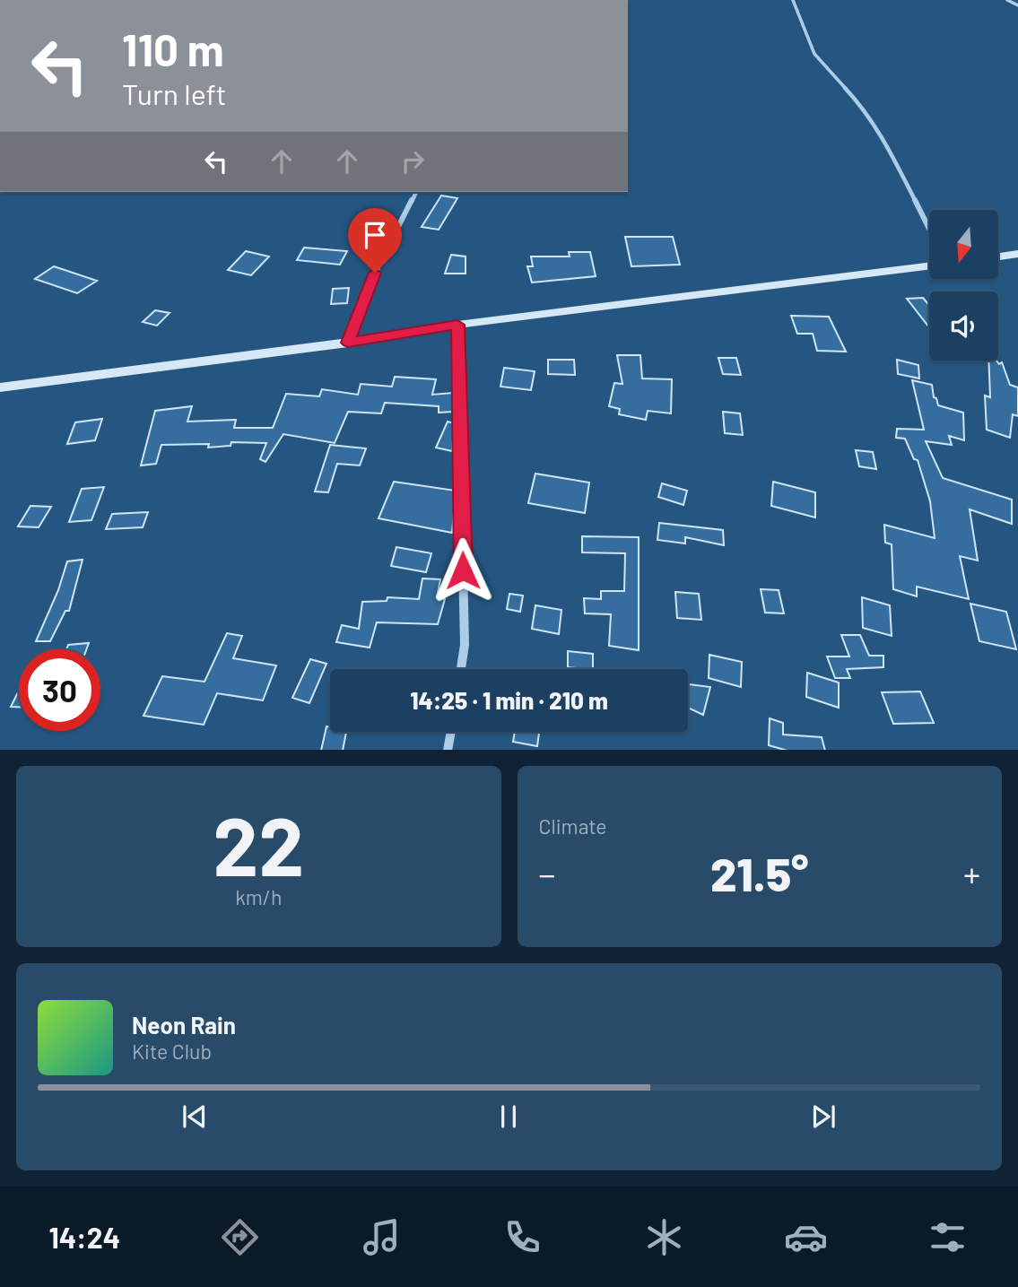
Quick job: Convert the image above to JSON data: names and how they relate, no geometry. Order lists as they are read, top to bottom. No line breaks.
{"north":"bottom","page":{"turn":["110 m","Turn left"],"limit":"30","trip":"14:25 · 1 min · 210 m","tile":[["22","km/h"],"Climate"],"heat":["−","21.5°","+"],"song":["Neon Rain","Kite Club"],"tabs":"14:24"}}
